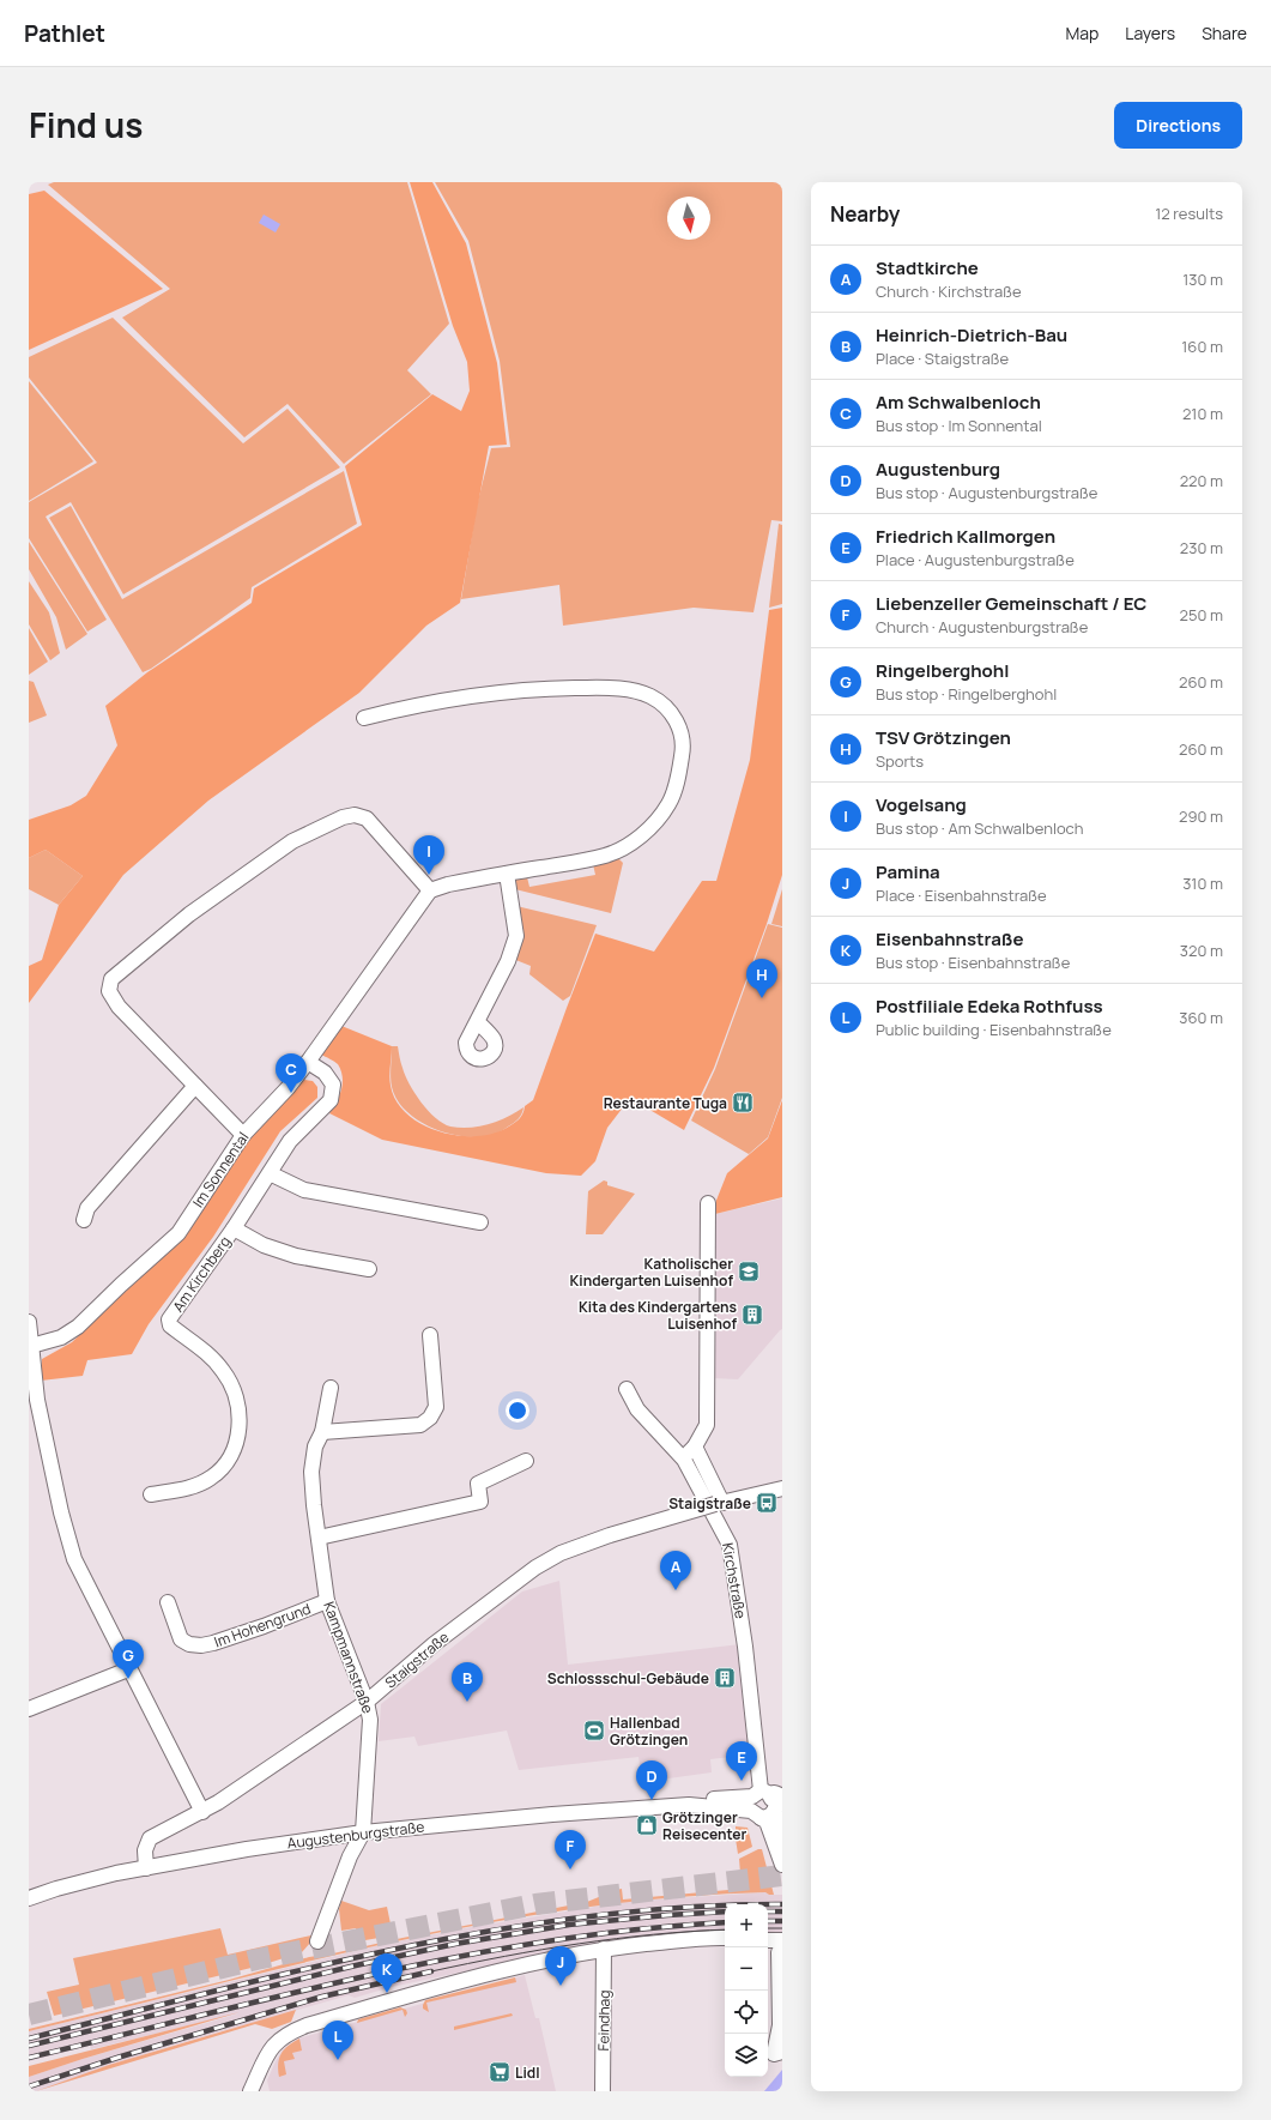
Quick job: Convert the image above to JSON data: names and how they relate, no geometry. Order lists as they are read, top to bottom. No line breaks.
{"streets":{"street":["Im Sonnental","Am Kirchberg","Kirchstraße","Im Hohengrund","Kampmannstraße","Staigstraße","Augustenburgstraße","Feindhag"]},"crossings":[["Im Sonnental","Am Kirchberg"],["Kirchstraße","Augustenburgstraße"],["Im Hohengrund","Kampmannstraße"],["Kampmannstraße","Staigstraße"],["Kampmannstraße","Augustenburgstraße"],["Staigstraße","Augustenburgstraße"]],"places":{"restaurant":["Restaurante Tuga"],"school or university":["Katholischer Kindergarten Luisenhof"],"building":["Kita des Kindergartens Luisenhof","Schlossschul-Gebäude"],"bus stop":["Staigstraße"],"sports":["Hallenbad Grötzingen"],"shop":["Grötzinger Reisecenter"],"supermarket":["Lidl"]},"north":"bottom","page":{"header":"Pathlet","nav":["Map","Layers","Share"],"title":"Find us","buttons":"Directions","heading":["Nearby","12 results"],"list":[{"mark":"A","name":"Stadtkirche","note":"Church · Kirchstraße","value":"130 m"},{"mark":"B","name":"Heinrich-Dietrich-Bau","note":"Place · Staigstraße","value":"160 m"},{"mark":"C","name":"Am Schwalbenloch","note":"Bus stop · Im Sonnental","value":"210 m"},{"mark":"D","name":"Augustenburg","note":"Bus stop · Augustenburgstraße","value":"220 m"},{"mark":"E","name":"Friedrich Kallmorgen","note":"Place · Augustenburgstraße","value":"230 m"},{"mark":"F","name":"Liebenzeller Gemeinschaft / EC","note":"Church · Augustenburgstraße","value":"250 m"},{"mark":"G","name":"Ringelberghohl","note":"Bus stop · Ringelberghohl","value":"260 m"},{"mark":"H","name":"TSV Grötzingen","note":"Sports","value":"260 m"},{"mark":"I","name":"Vogelsang","note":"Bus stop · Am Schwalbenloch","value":"290 m"},{"mark":"J","name":"Pamina","note":"Place · Eisenbahnstraße","value":"310 m"},{"mark":"K","name":"Eisenbahnstraße","note":"Bus stop · Eisenbahnstraße","value":"320 m"},{"mark":"L","name":"Postfiliale Edeka Rothfuss","note":"Public building · Eisenbahnstraße","value":"360 m"}],"pins":["I","H","C","A","G","B","E","D","F","J","K","L"],"map_buttons":["+","−"]}}
